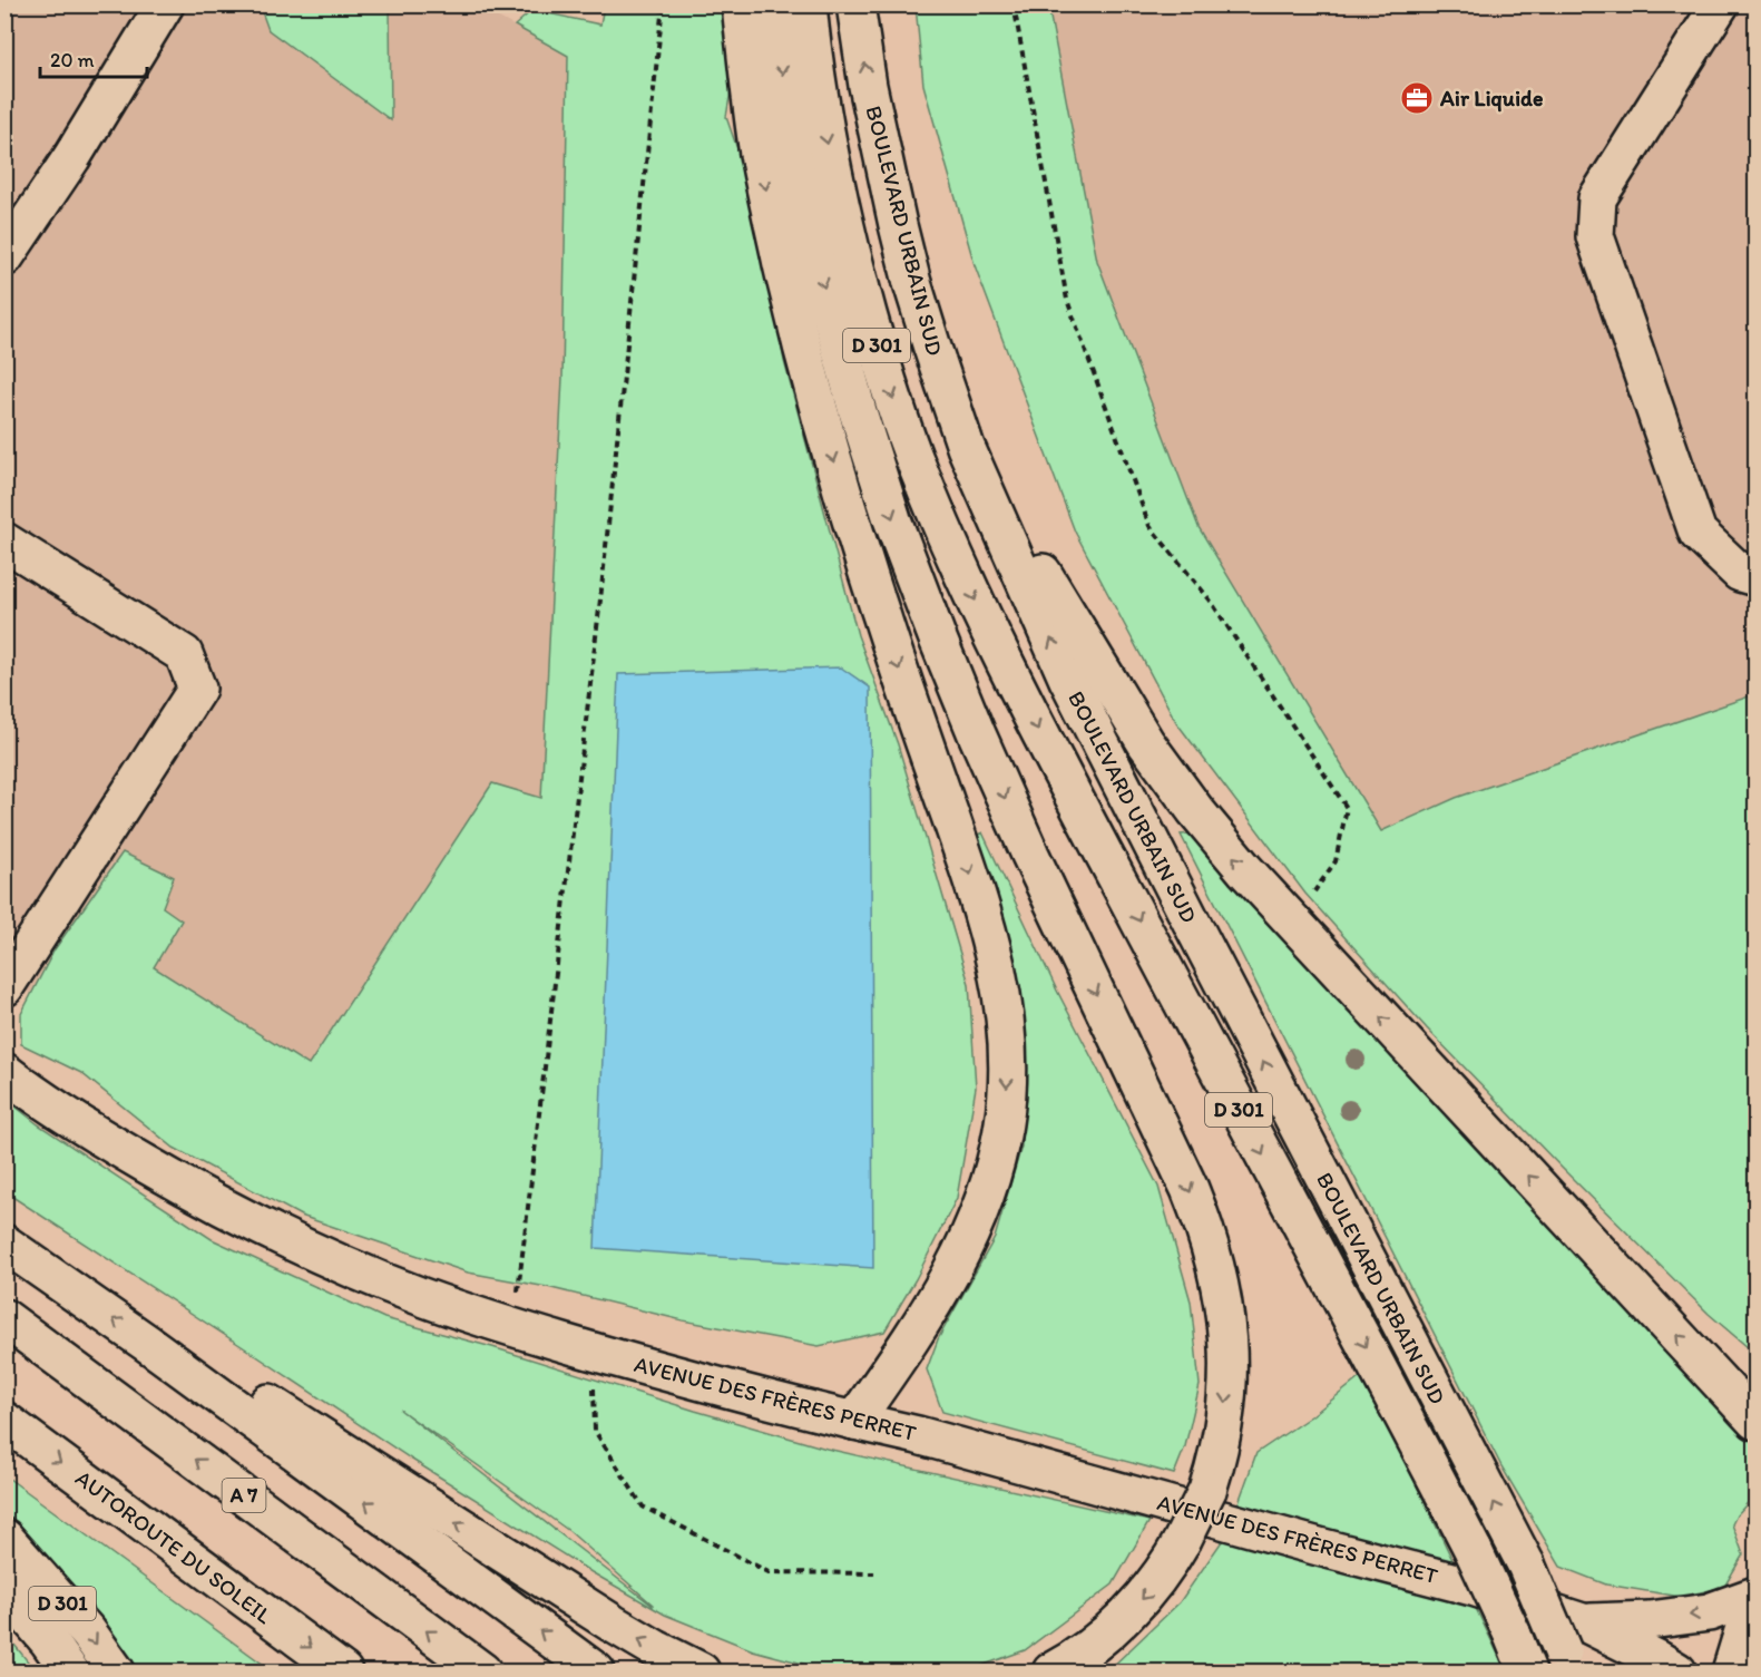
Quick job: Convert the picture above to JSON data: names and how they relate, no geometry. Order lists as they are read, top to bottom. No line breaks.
{"streets":{"main road":["BOULEVARD URBAIN SUD","D 301","AVENUE DES FRÈRES PERRET","A 7","AUTOROUTE DU SOLEIL"]},"places":{"office":["Air Liquide"]},"scale_bar":"20 m"}
